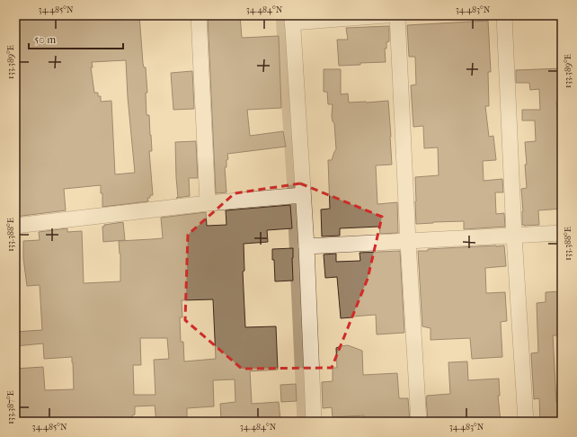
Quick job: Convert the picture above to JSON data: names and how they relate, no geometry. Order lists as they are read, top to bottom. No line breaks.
{"scale_bar":"50 m","coordinates":["34.485°N","34.484°N","34.483°N","133.389°E","133.388°E","133.387°E"]}
